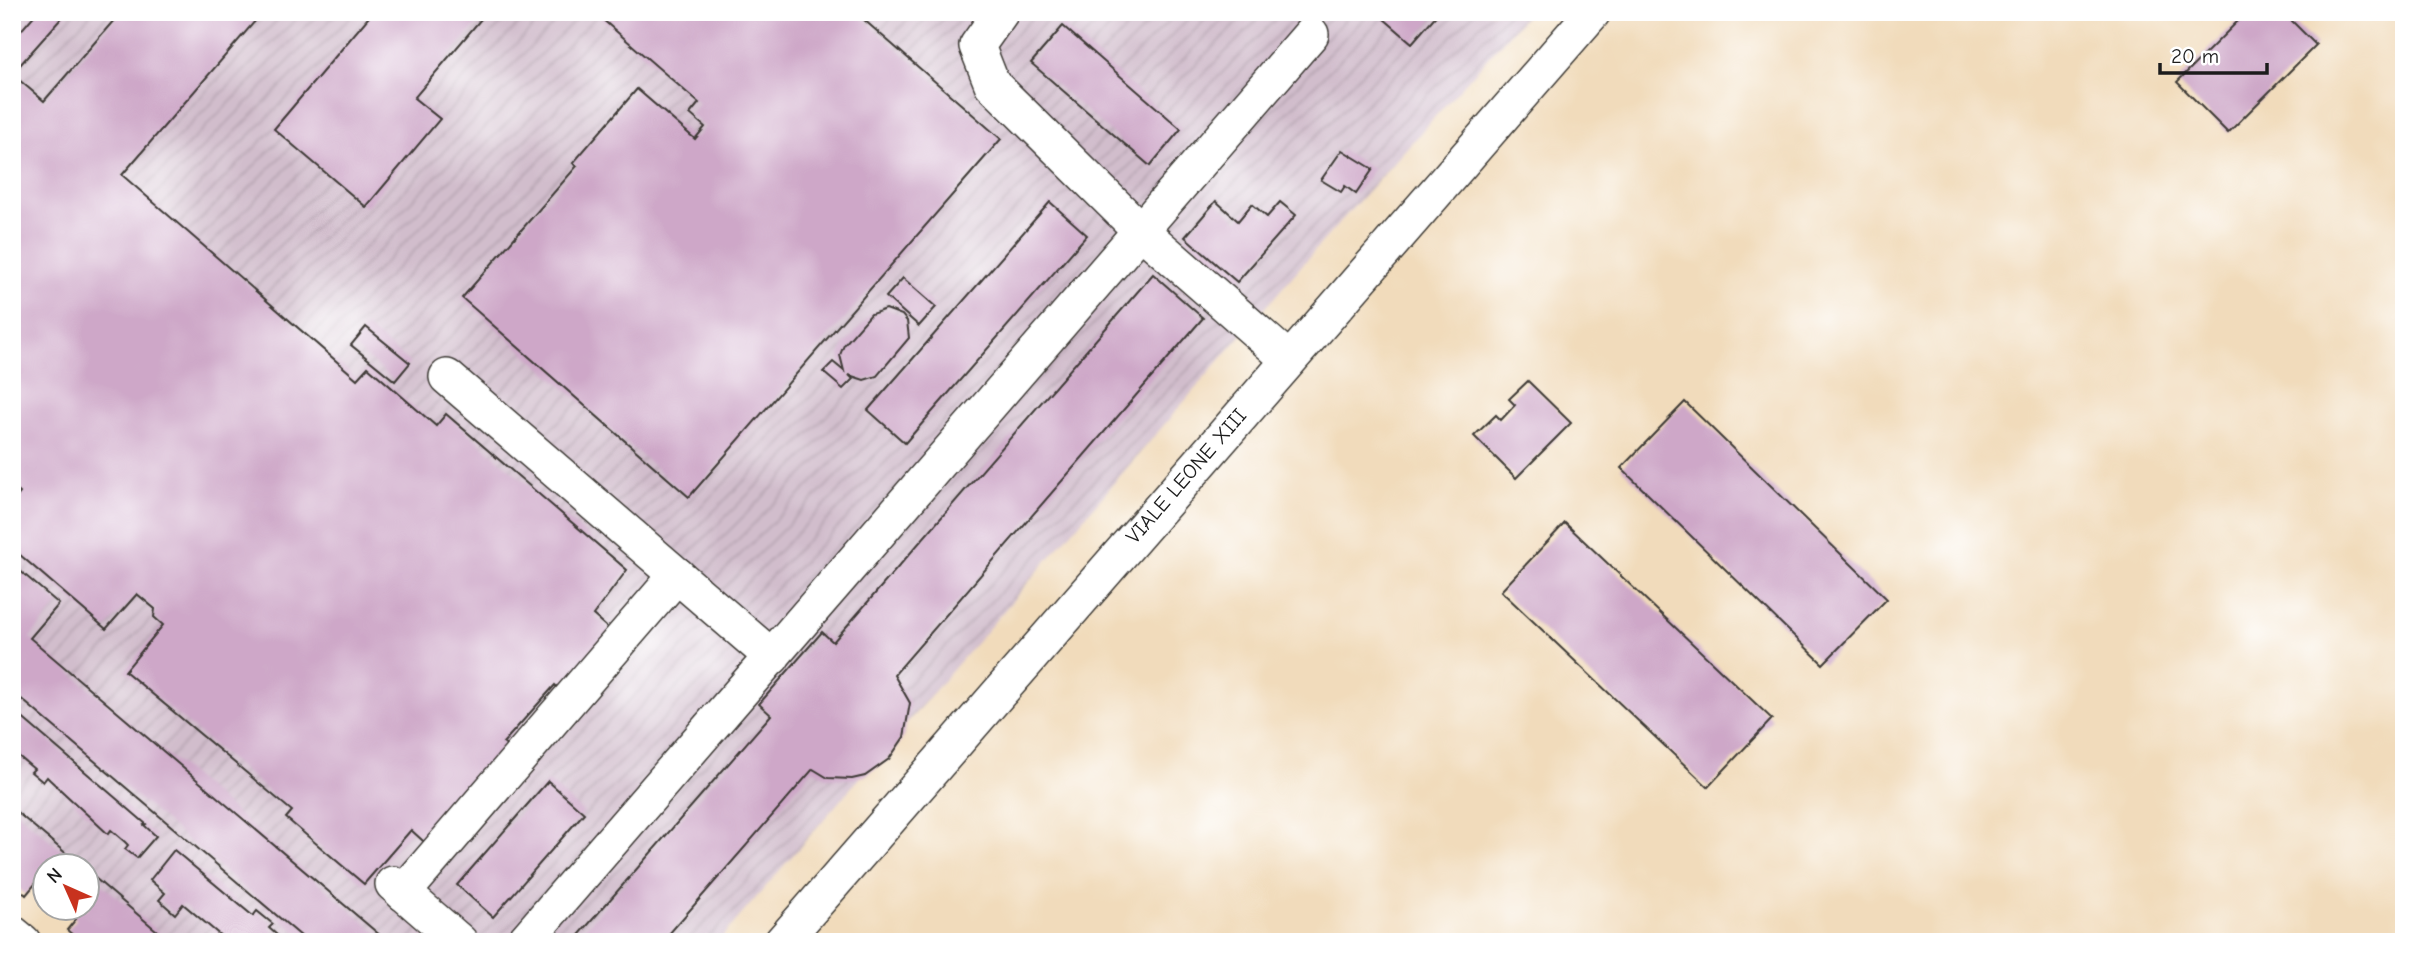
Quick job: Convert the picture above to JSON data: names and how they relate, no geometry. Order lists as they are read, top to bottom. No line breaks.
{"streets":{"street":["VIALE LEONE XIII"]},"scale_bar":"20 m","north":"top left"}
